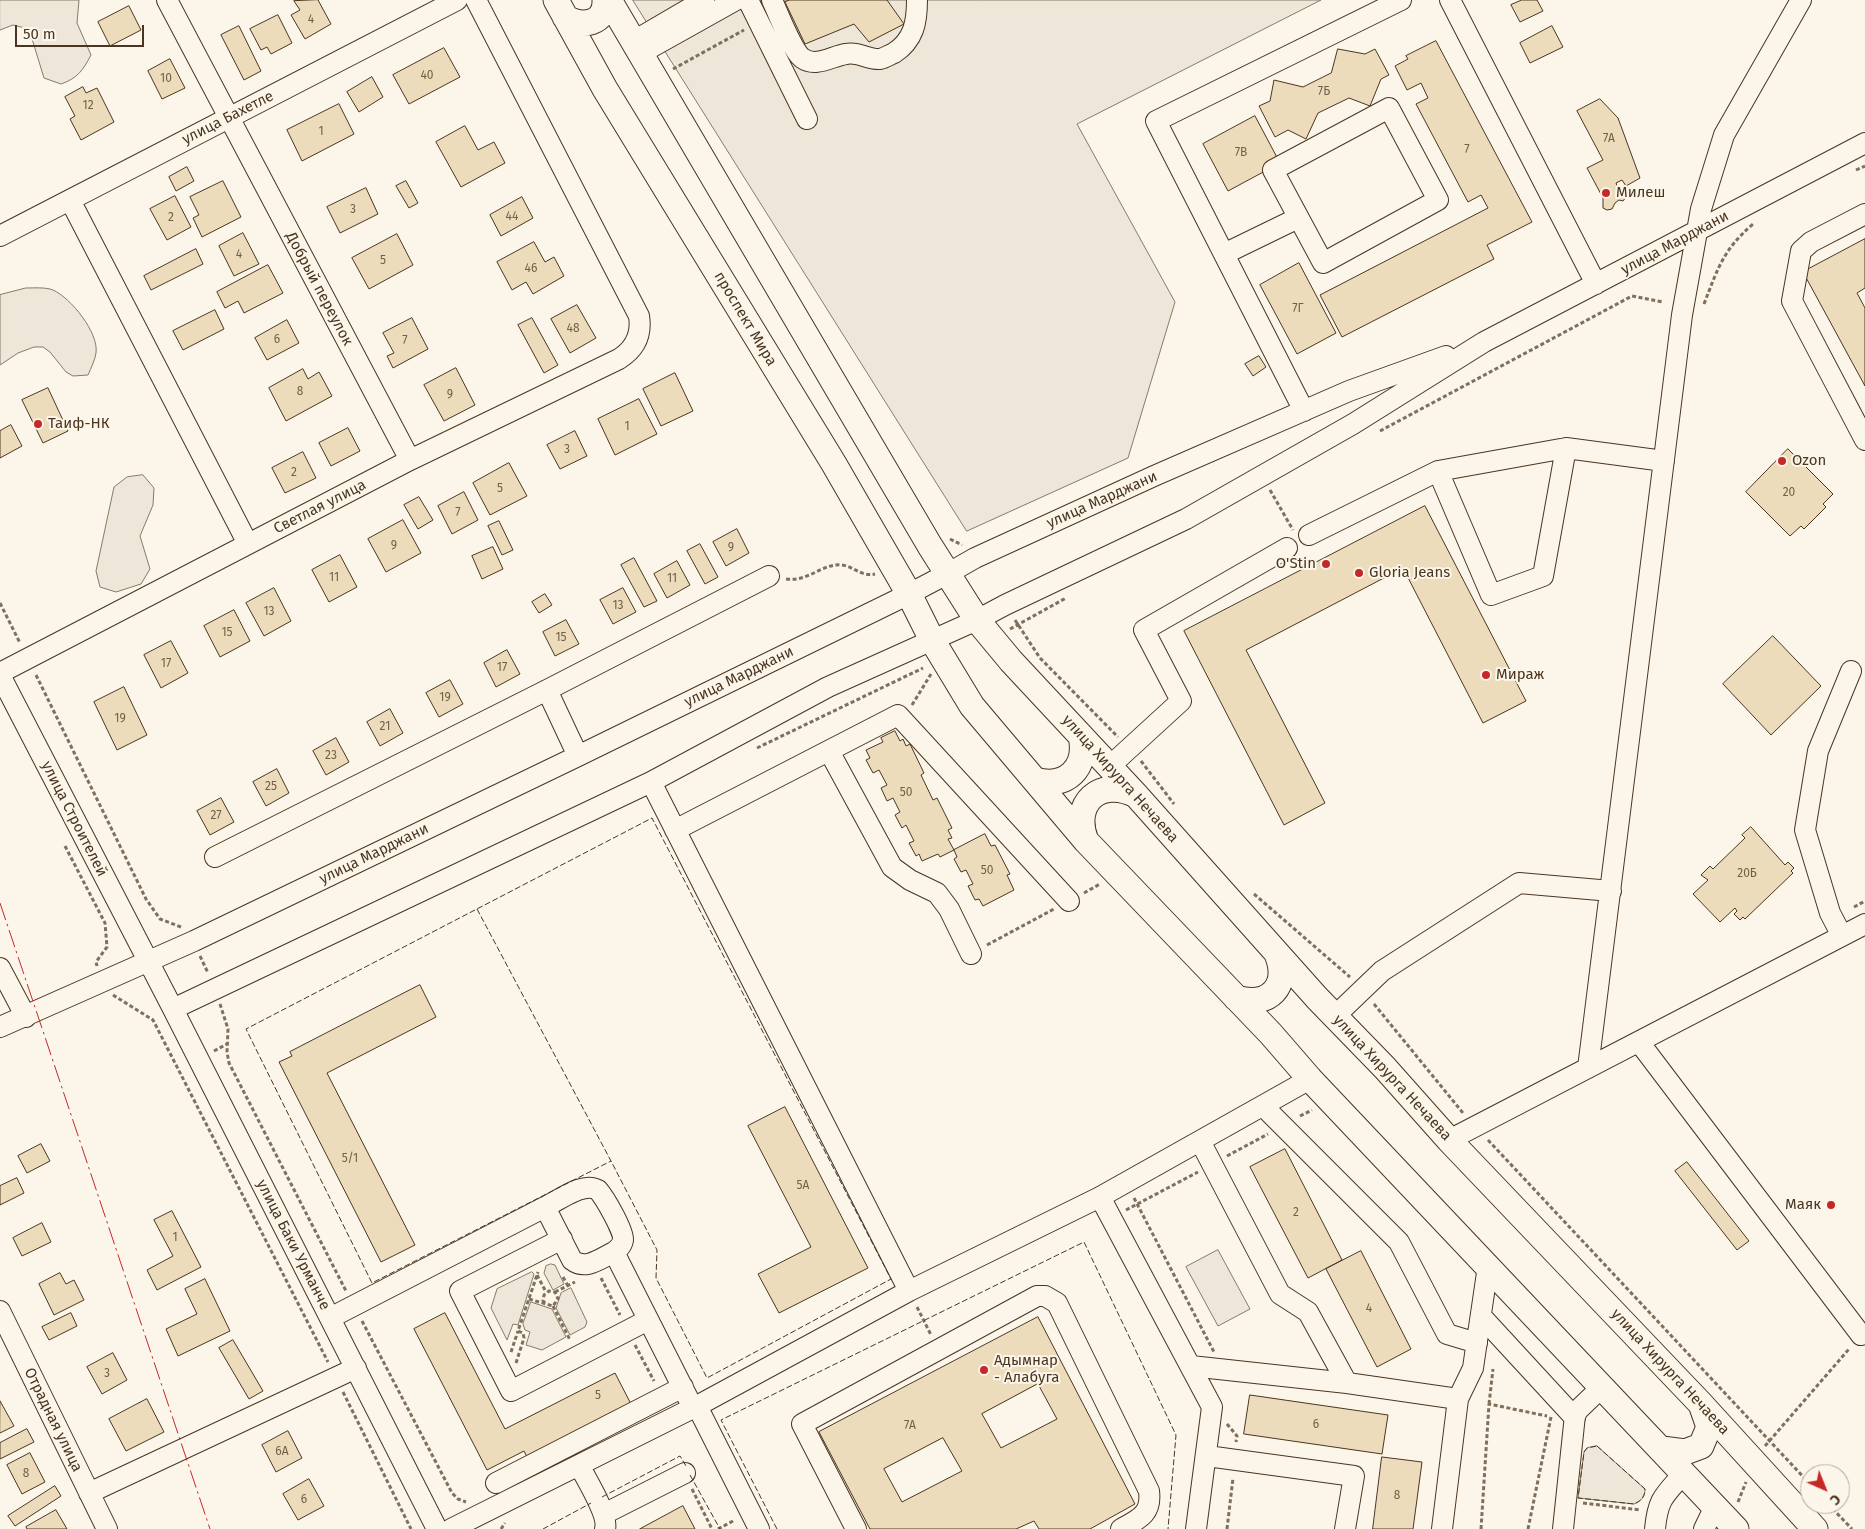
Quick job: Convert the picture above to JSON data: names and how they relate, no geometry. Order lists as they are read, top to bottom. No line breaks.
{"streets":{"main road":["проспект Мира","улица Хирурга Нечаева"],"street":["улица Бахетле","улица Марджани","Добрый переулок","Светлая улица","улица Строителей","улица Баки Урманче","Отрадная улица"]},"crossings":[["улица Бахетле","Добрый переулок"],["улица Марджани","проспект Мира"],["улица Марджани","улица Хирурга Нечаева"],["улица Марджани","улица Строителей"],["улица Марджани","улица Баки Урманче"],["Добрый переулок","Светлая улица"],["Светлая улица","улица Строителей"],["улица Строителей","улица Баки Урманче"]],"places":["Милеш","Таиф-НК","Ozon","O'Stin","Gloria Jeans","Мираж","Маяк","Адымнар - Алабуга"],"house_numbers":["4","40","10","7Б","12","1","7А","7","7В","3","44","2","4","5","46","7Г","48","6","7","8","9","1","3","2","5","20","7","9","9","11","11","13","13","15","15","17","17","19","19","21","23","25","50","27","50","20Б","5/1","5А","2","1","4","3","5","6","7А","6А","8","8","6"],"scale_bar":"50 m","north":"bottom right"}
